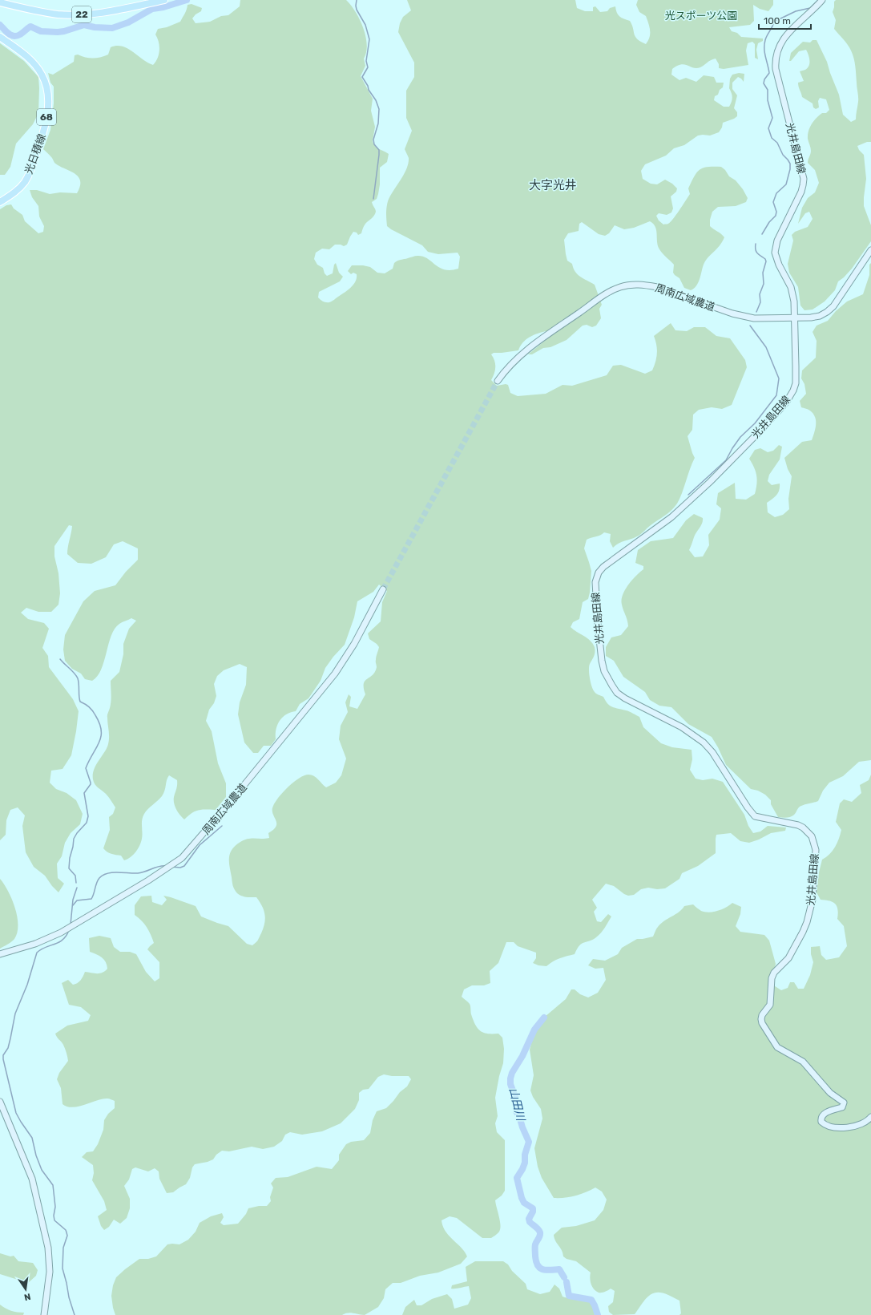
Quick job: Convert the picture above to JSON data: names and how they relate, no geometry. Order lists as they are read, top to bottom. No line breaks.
{"streets":{"main road":["22","68","光井島田線","光日積線","周南広域農道"]},"crossings":[["光井島田線","周南広域農道"]],"districts":["大字光井"],"water":["山田川"],"parks":["光スポーツ公園"],"scale_bar":"100 m","north":"bottom"}
